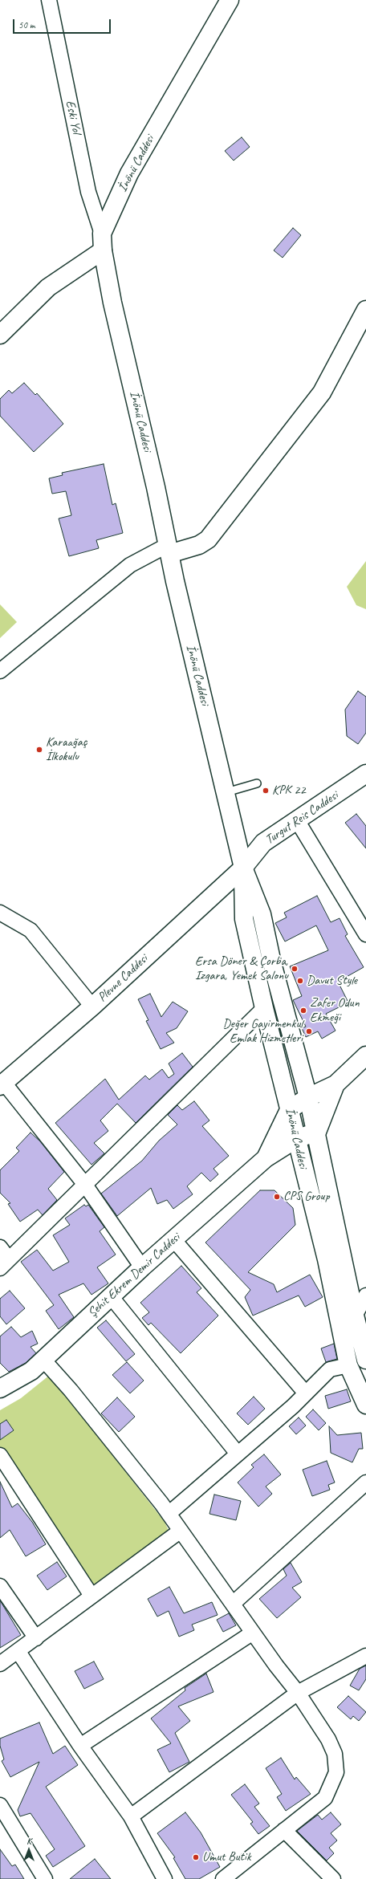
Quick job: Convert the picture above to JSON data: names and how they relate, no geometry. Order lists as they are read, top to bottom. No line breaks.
{"streets":{"main road":["İnönü Caddesi","Turgut Reis Caddesi","Plevne Caddesi","Şehit Ekrem Demir Caddesi"],"street":["Eski Yol"]},"crossings":[["Eski Yol","İnönü Caddesi"],["İnönü Caddesi","Turgut Reis Caddesi"],["İnönü Caddesi","Plevne Caddesi"],["Turgut Reis Caddesi","Plevne Caddesi"]],"places":["Karaağaç İlkokulu","KPK 22","Ersa Döner & Çorba, Izgara, Yemek Salonu","Davut Style","Zafer Odun Ekmeği","Değer Gayirmenkul Emlak Hizmetleri","CPS Group","Umut Butik"],"scale_bar":"50 m","north":"top"}
